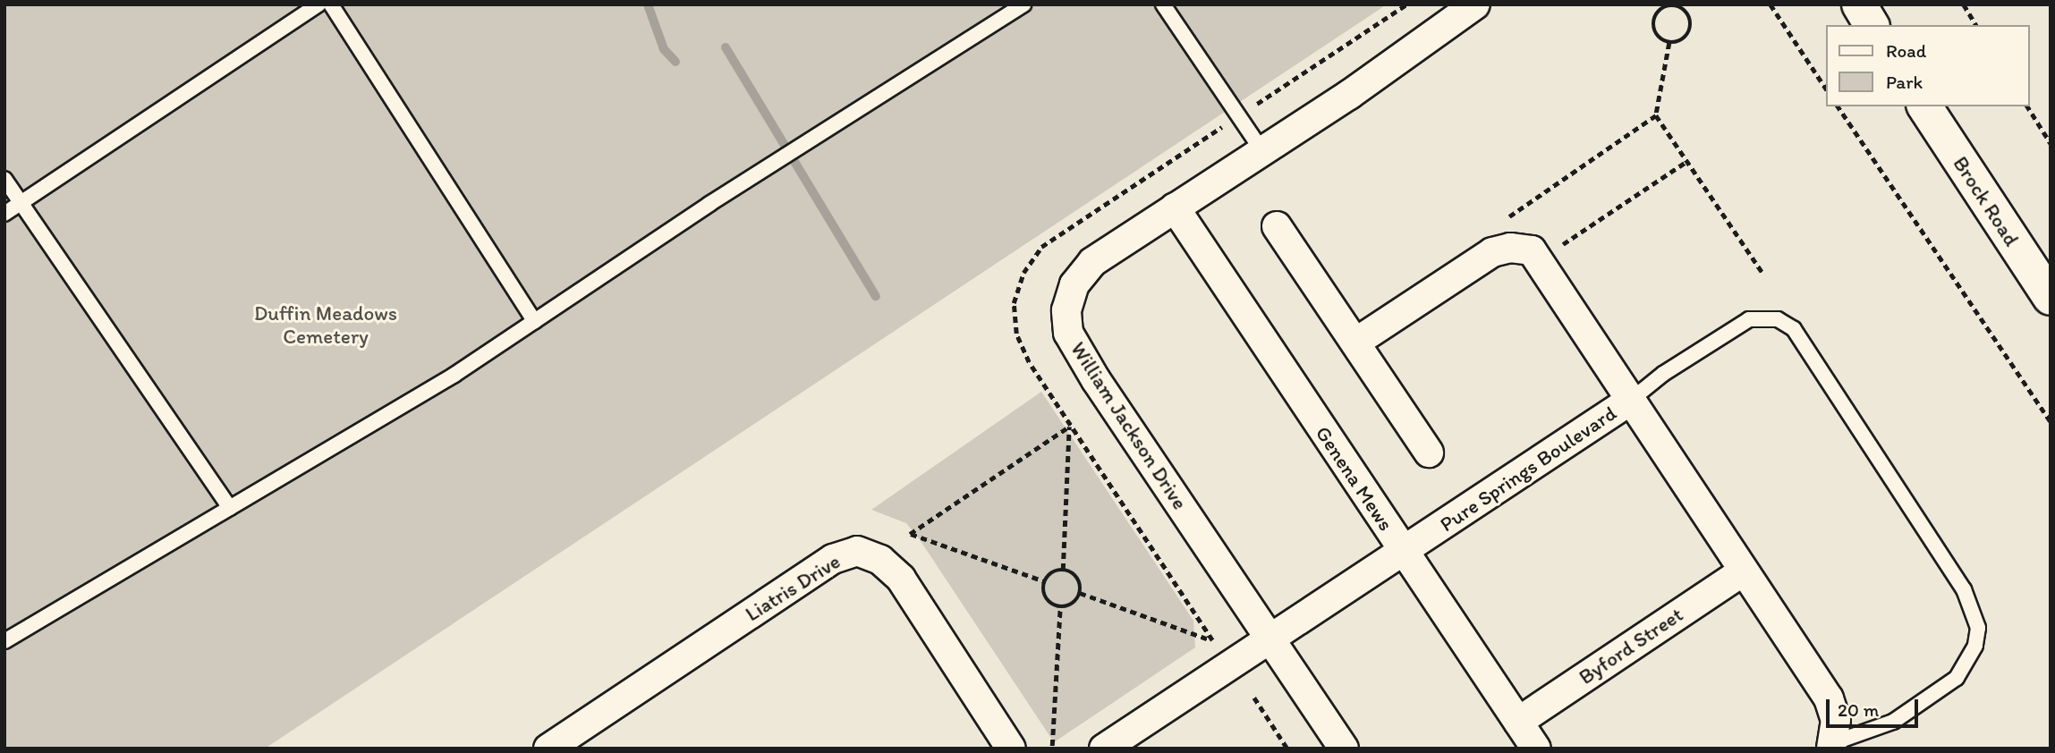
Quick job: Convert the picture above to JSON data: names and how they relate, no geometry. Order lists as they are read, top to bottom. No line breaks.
{"streets":{"main road":["Brock Road"],"street":["William Jackson Drive","Pure Springs Boulevard","Genena Mews","Liatris Drive","Byford Street"]},"crossings":[["William Jackson Drive","Pure Springs Boulevard"],["William Jackson Drive","Genena Mews"],["Pure Springs Boulevard","Genena Mews"],["Pure Springs Boulevard","Byford Street"],["Genena Mews","Byford Street"]],"parks":["Duffin Meadows Cemetery"],"legend":["Road","Park"],"scale_bar":"20 m"}
